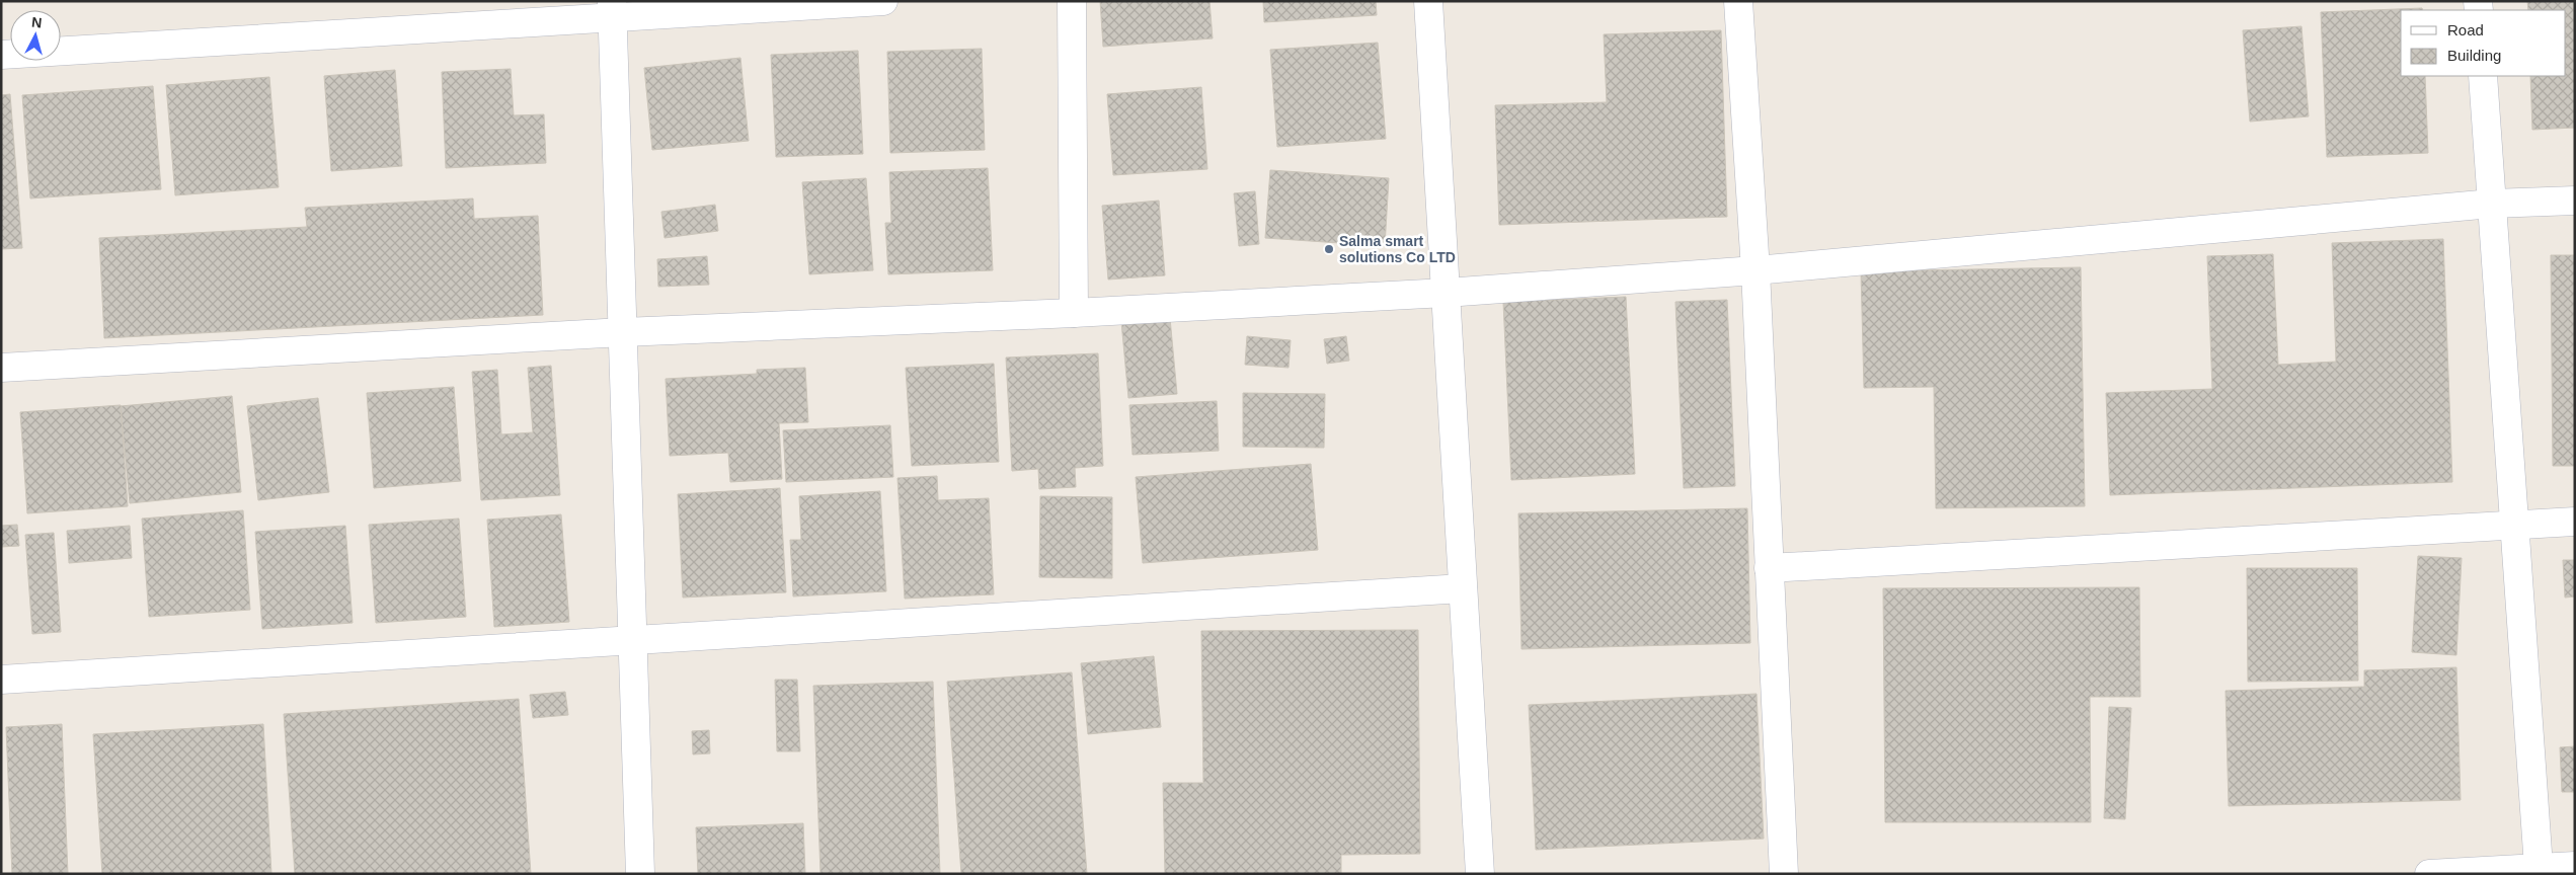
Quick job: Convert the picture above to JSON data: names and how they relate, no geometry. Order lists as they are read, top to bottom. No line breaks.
{"places":["Salma smart solutions Co LTD"],"legend":["Road","Building"],"north":"top"}
